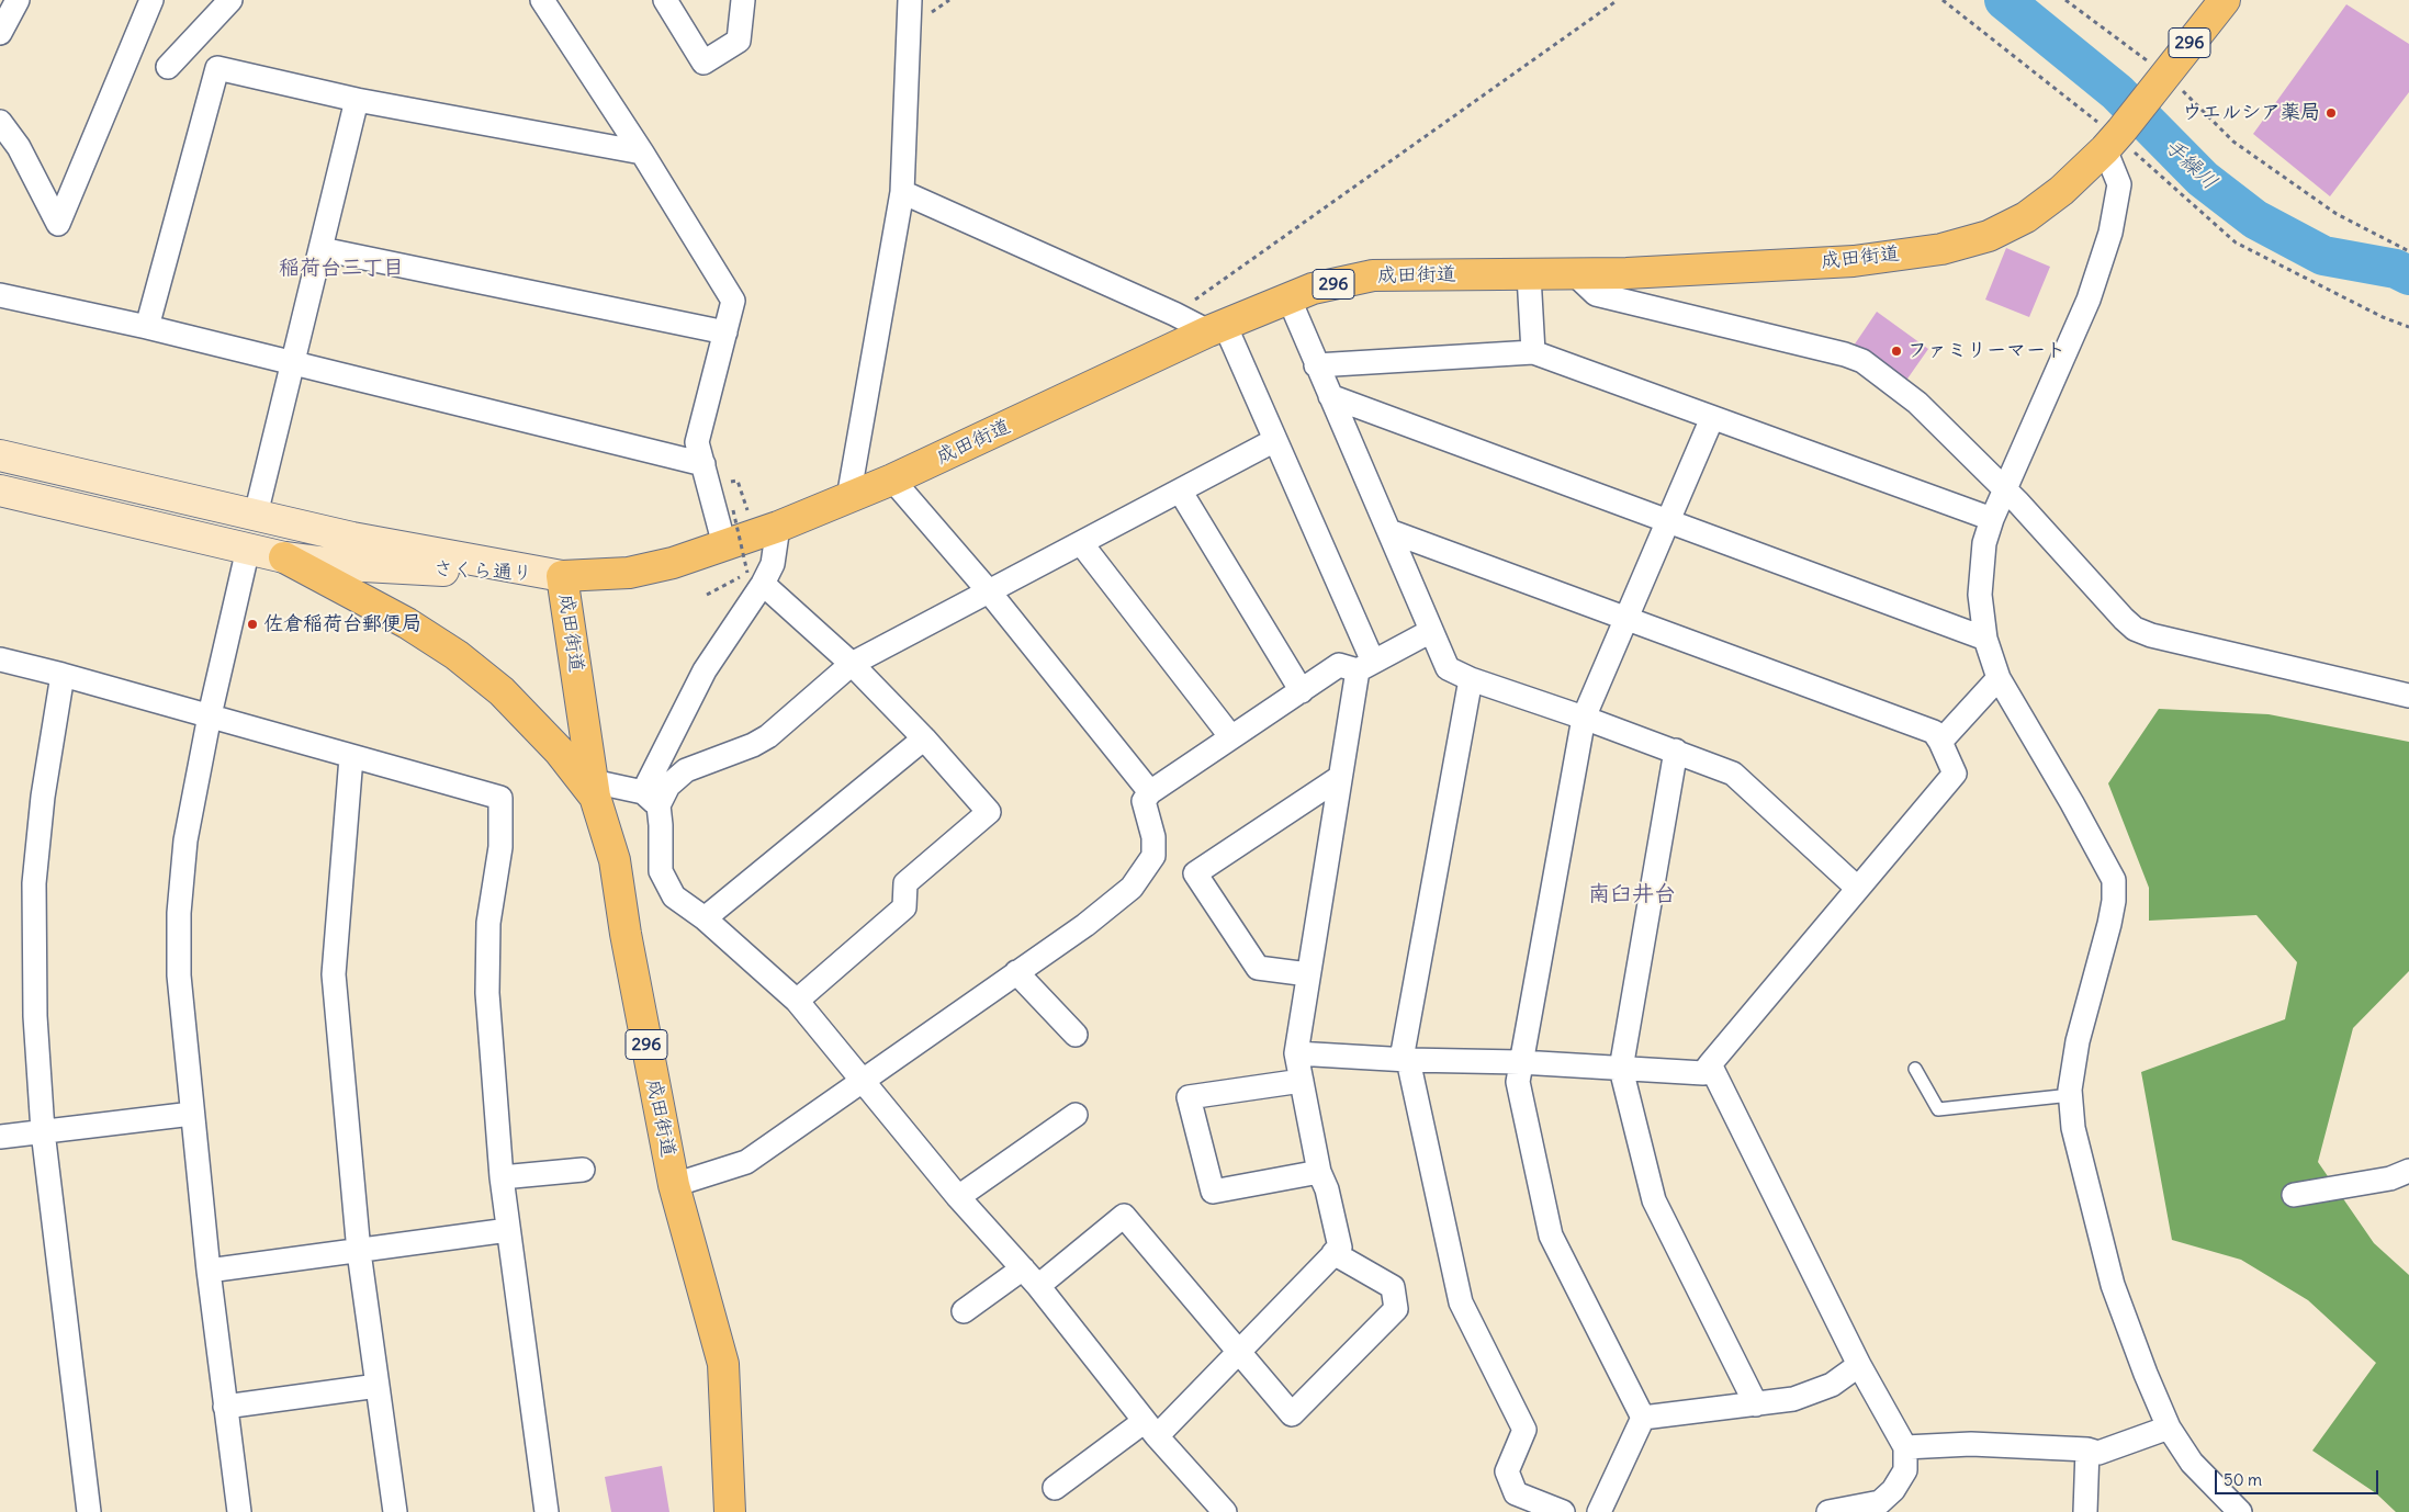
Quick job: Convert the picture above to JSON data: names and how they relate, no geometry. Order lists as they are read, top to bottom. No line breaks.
{"streets":{"highway":["296","成田街道"],"street":["さくら通り"]},"crossings":[["成田街道","さくら通り"]],"districts":["稲荷台三丁目","南臼井台"],"water":["手繰川"],"places":["ウエルシア薬局","ファミリーマート","佐倉稲荷台郵便局"],"scale_bar":"50 m"}
